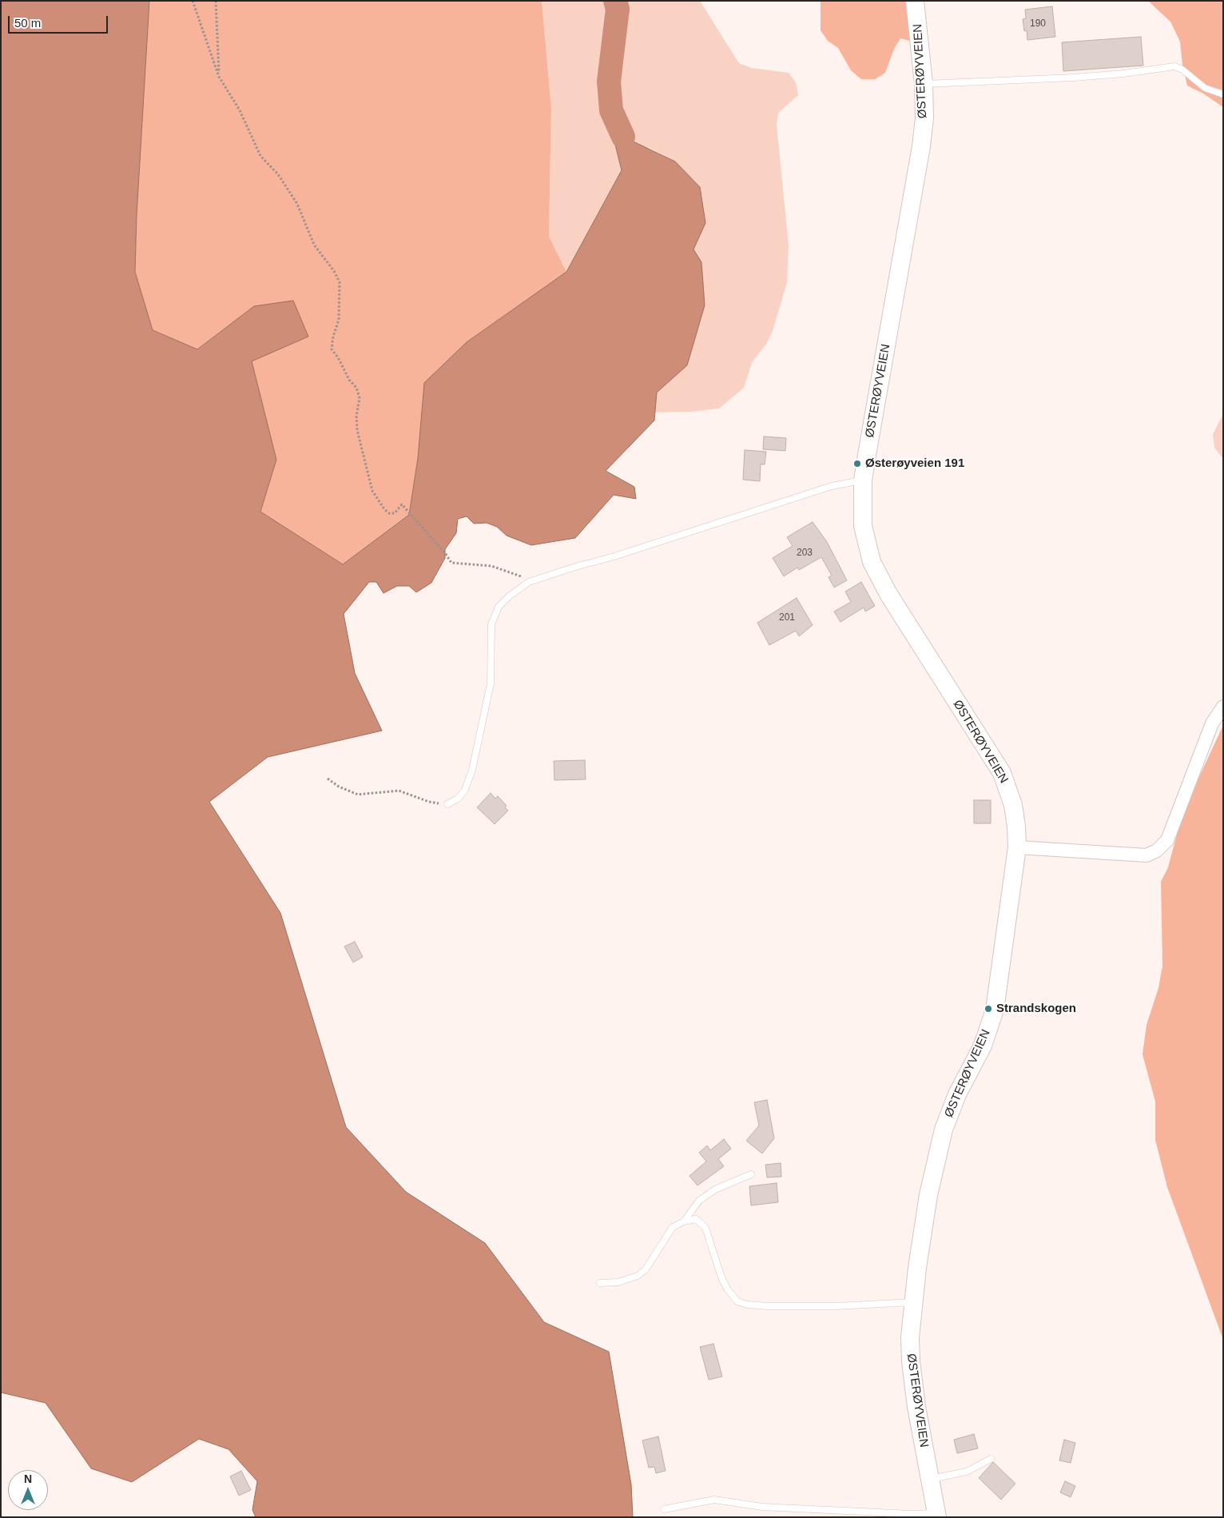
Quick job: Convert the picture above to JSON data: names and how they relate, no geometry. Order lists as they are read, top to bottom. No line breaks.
{"streets":{"main road":["ØSTERØYVEIEN"]},"places":["Østerøyveien 191","Strandskogen"],"house_numbers":["190","203","201"],"scale_bar":"50 m","north":"top"}
